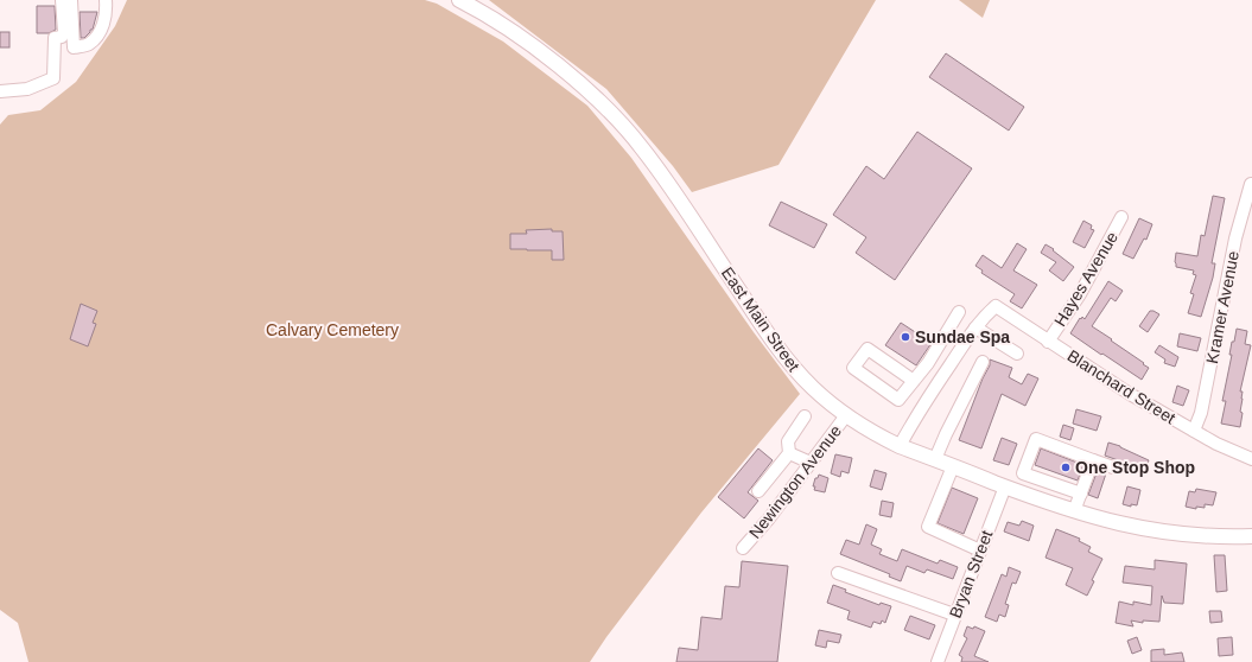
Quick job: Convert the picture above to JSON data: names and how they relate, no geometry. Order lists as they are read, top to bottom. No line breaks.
{"streets":{"main road":["East Main Street"],"street":["Hayes Avenue","Kramer Avenue","Blanchard Street","Newington Avenue","Bryan Street"]},"crossings":[["Hayes Avenue","Blanchard Street"],["Kramer Avenue","Blanchard Street"],["East Main Street","Newington Avenue"],["East Main Street","Bryan Street"]],"parks":["Calvary Cemetery"],"places":["Sundae Spa","One Stop Shop"]}
